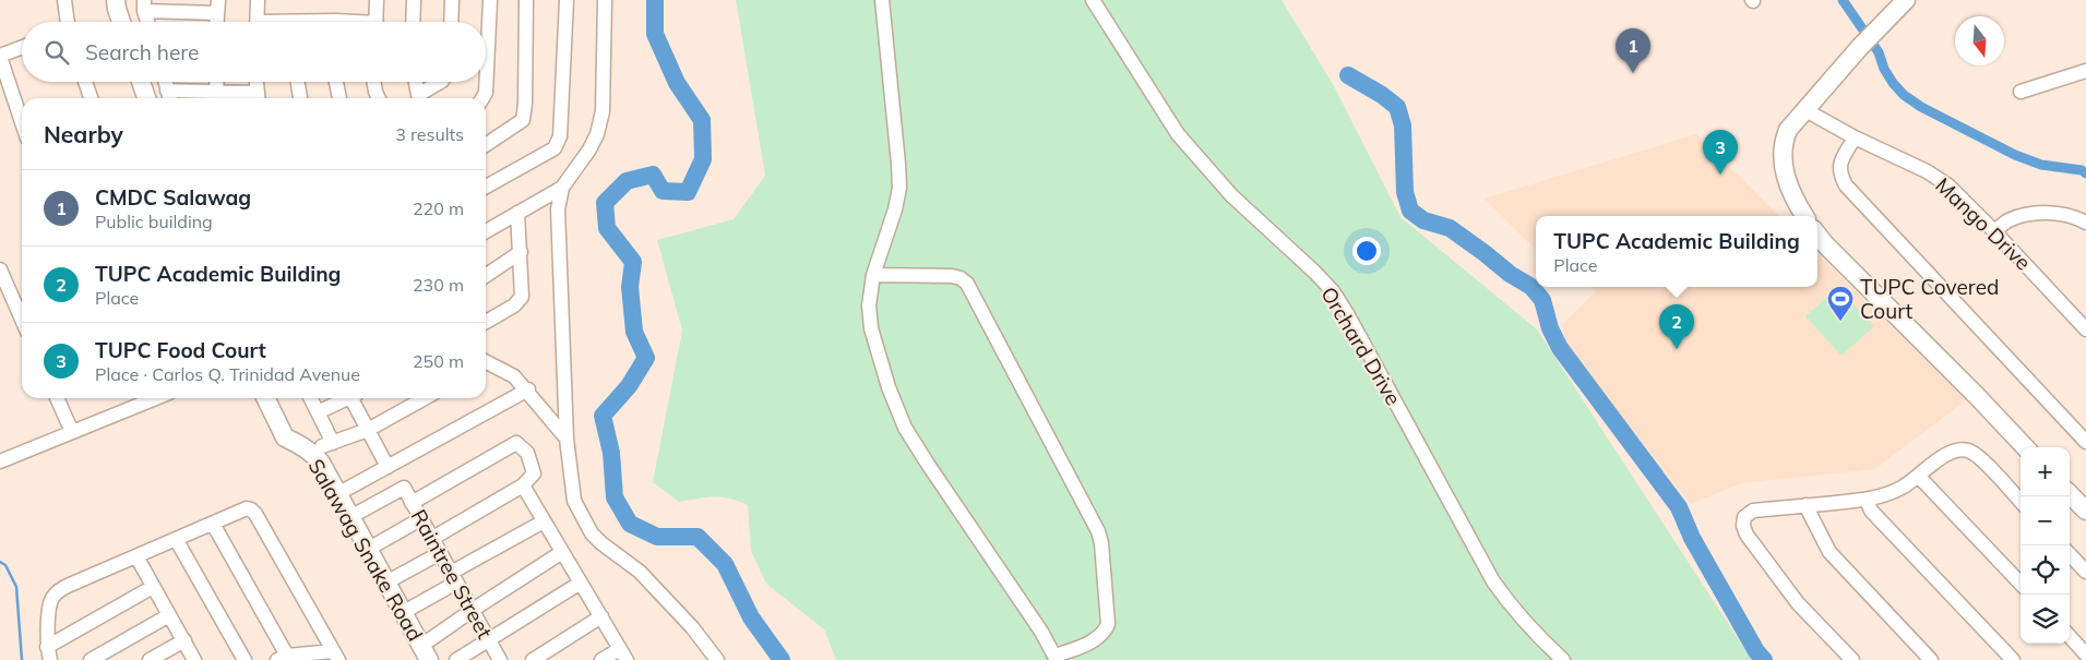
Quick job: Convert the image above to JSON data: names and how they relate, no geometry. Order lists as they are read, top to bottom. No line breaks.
{"streets":{"main road":["Salawag Snake Road"],"street":["Mango Drive","Orchard Drive","Raintree Street"]},"places":{"sports":["TUPC Covered Court"]},"north":"bottom","page":{"search":"Search here","pins":["1","3","2"],"heading":["Nearby","3 results"],"list":[{"mark":"1","name":"CMDC Salawag","note":"Public building","value":"220 m"},{"mark":"2","name":"TUPC Academic Building","note":"Place","value":"230 m"},{"mark":"3","name":"TUPC Food Court","note":"Place · Carlos Q. Trinidad Avenue","value":"250 m"}],"popup":["TUPC Academic Building","Place"],"map_buttons":["+","−"]}}
